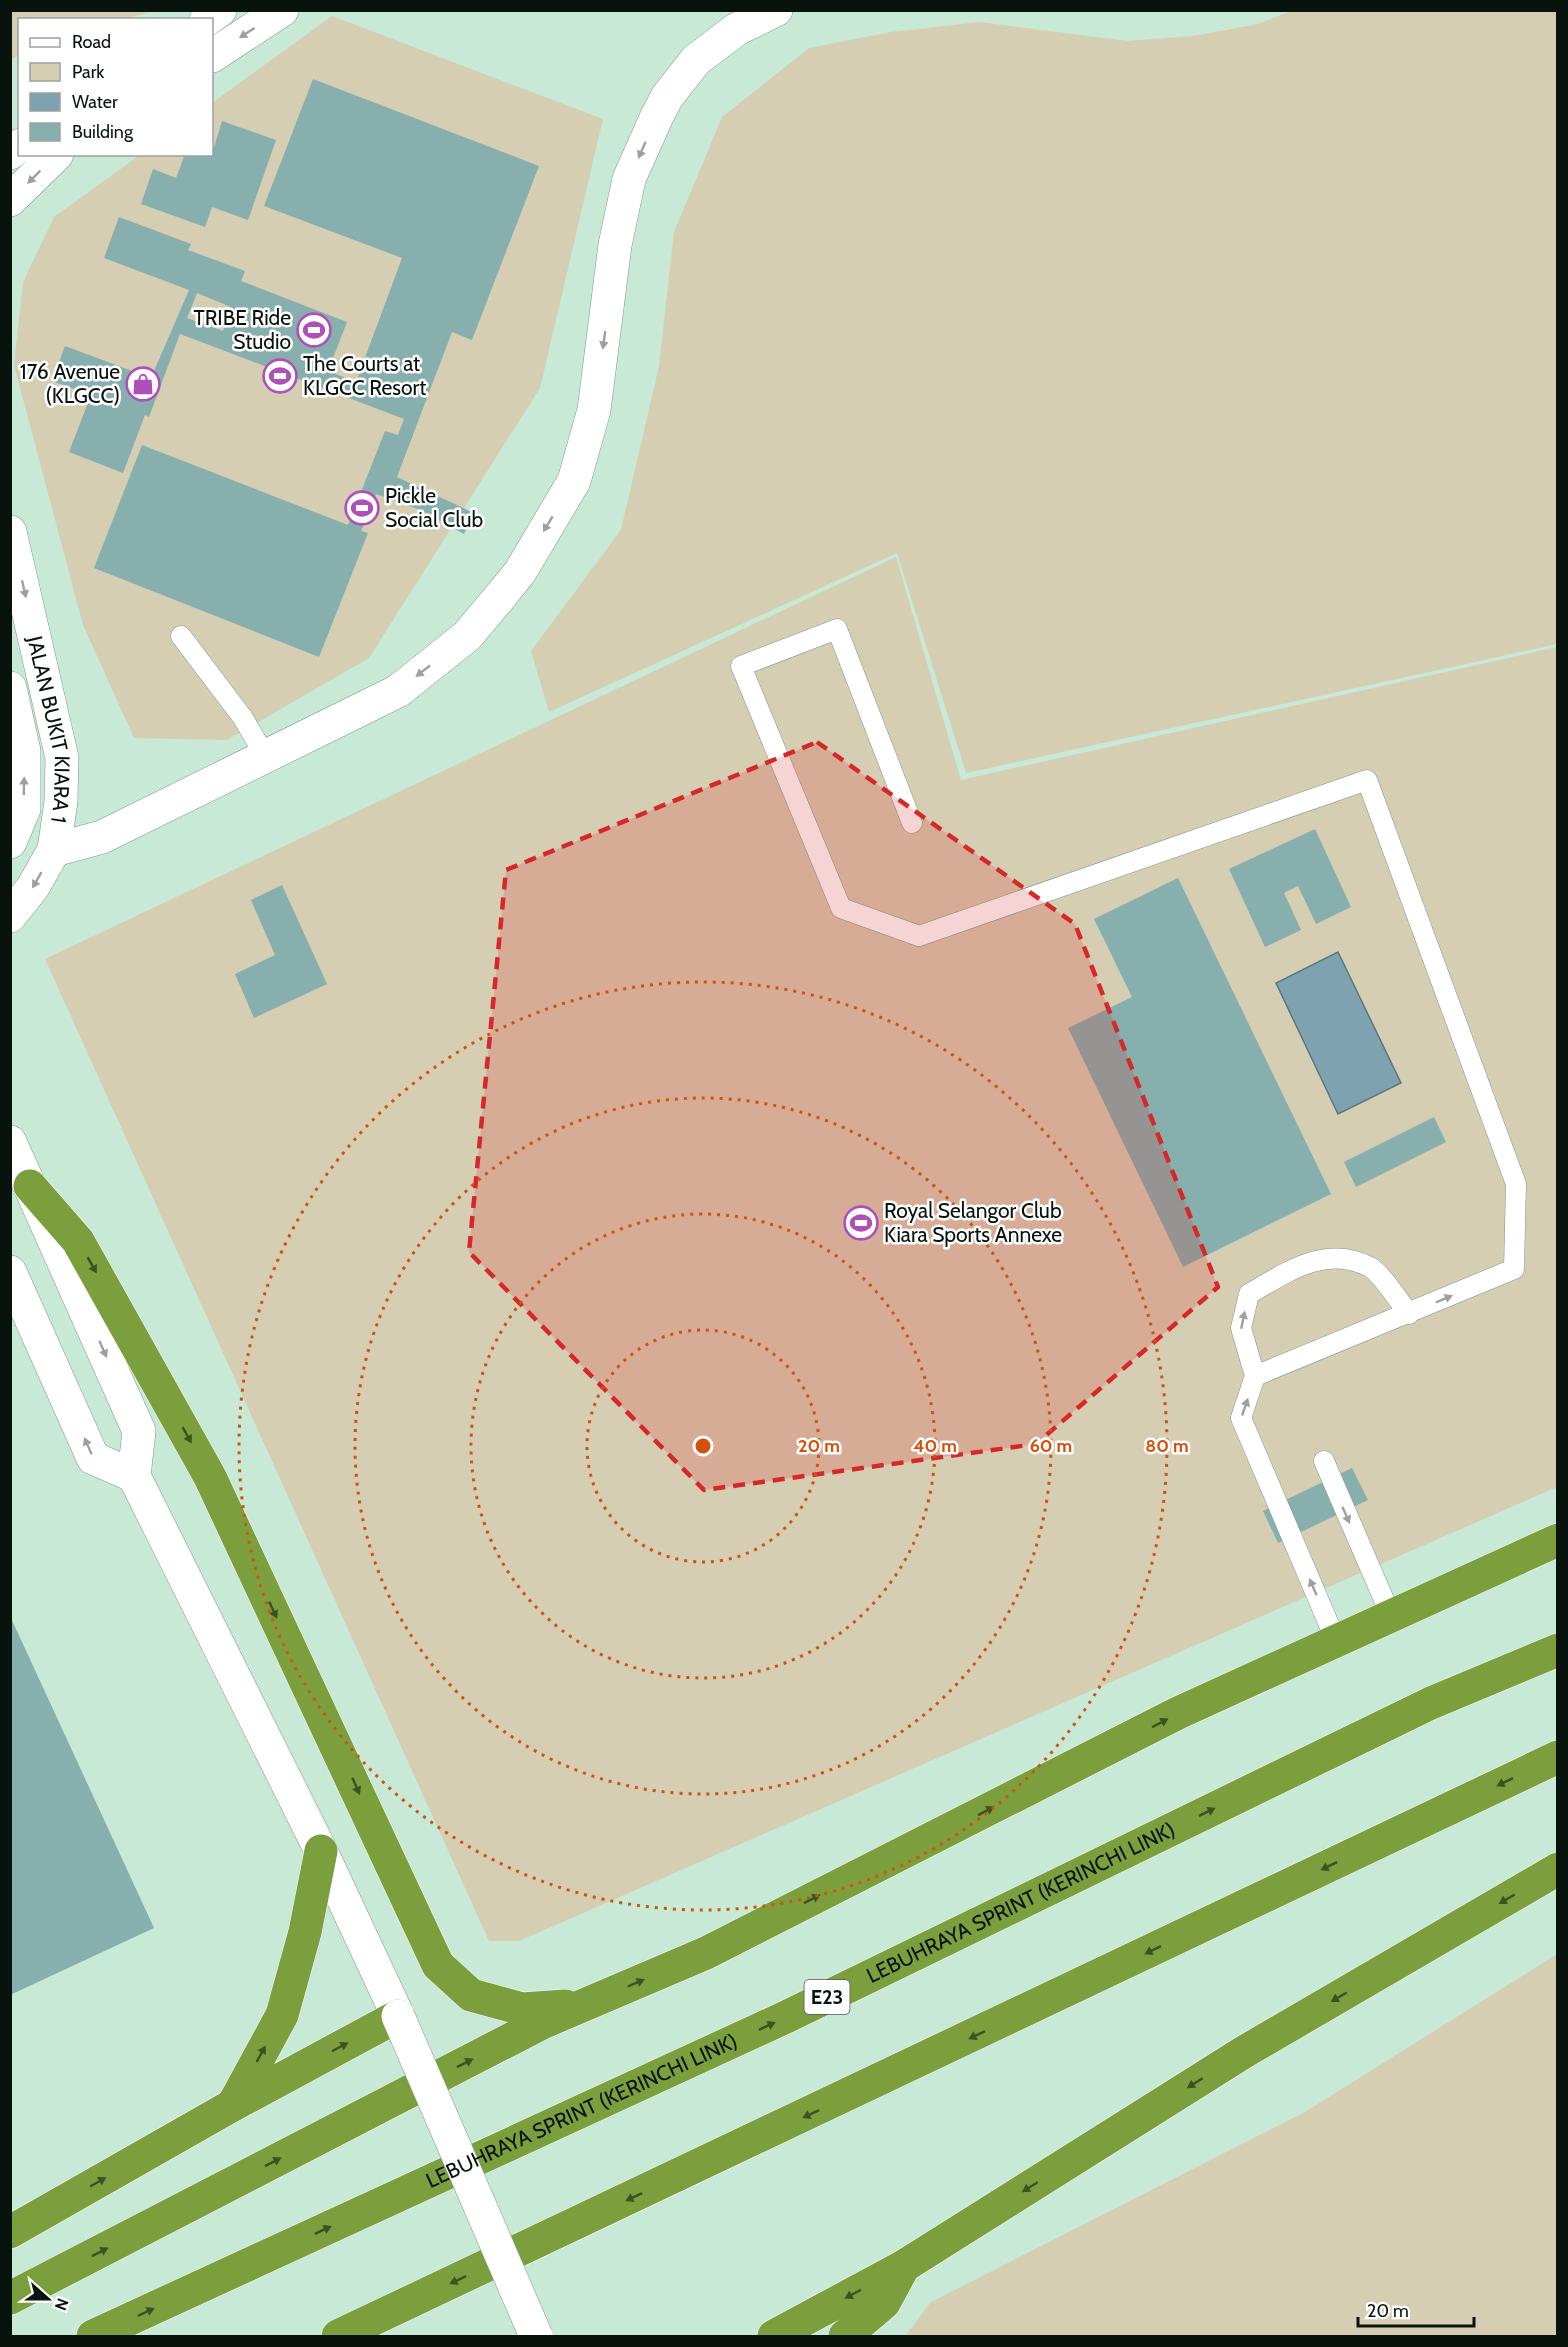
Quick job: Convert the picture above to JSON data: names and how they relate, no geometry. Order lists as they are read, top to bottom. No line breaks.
{"streets":{"highway":["LEBUHRAYA SPRINT (KERINCHI LINK)","E23"],"street":["JALAN BUKIT KIARA 1"]},"places":{"sports":["TRIBE Ride Studio","The Courts at KLGCC Resort","Pickle Social Club","Royal Selangor Club Kiara Sports Annexe"],"shop":["176 Avenue (KLGCC)"]},"legend":["Road","Park","Water","Building"],"scale_bar":"20 m","north":"right","rings":["20 m","40 m","60 m","80 m"]}
